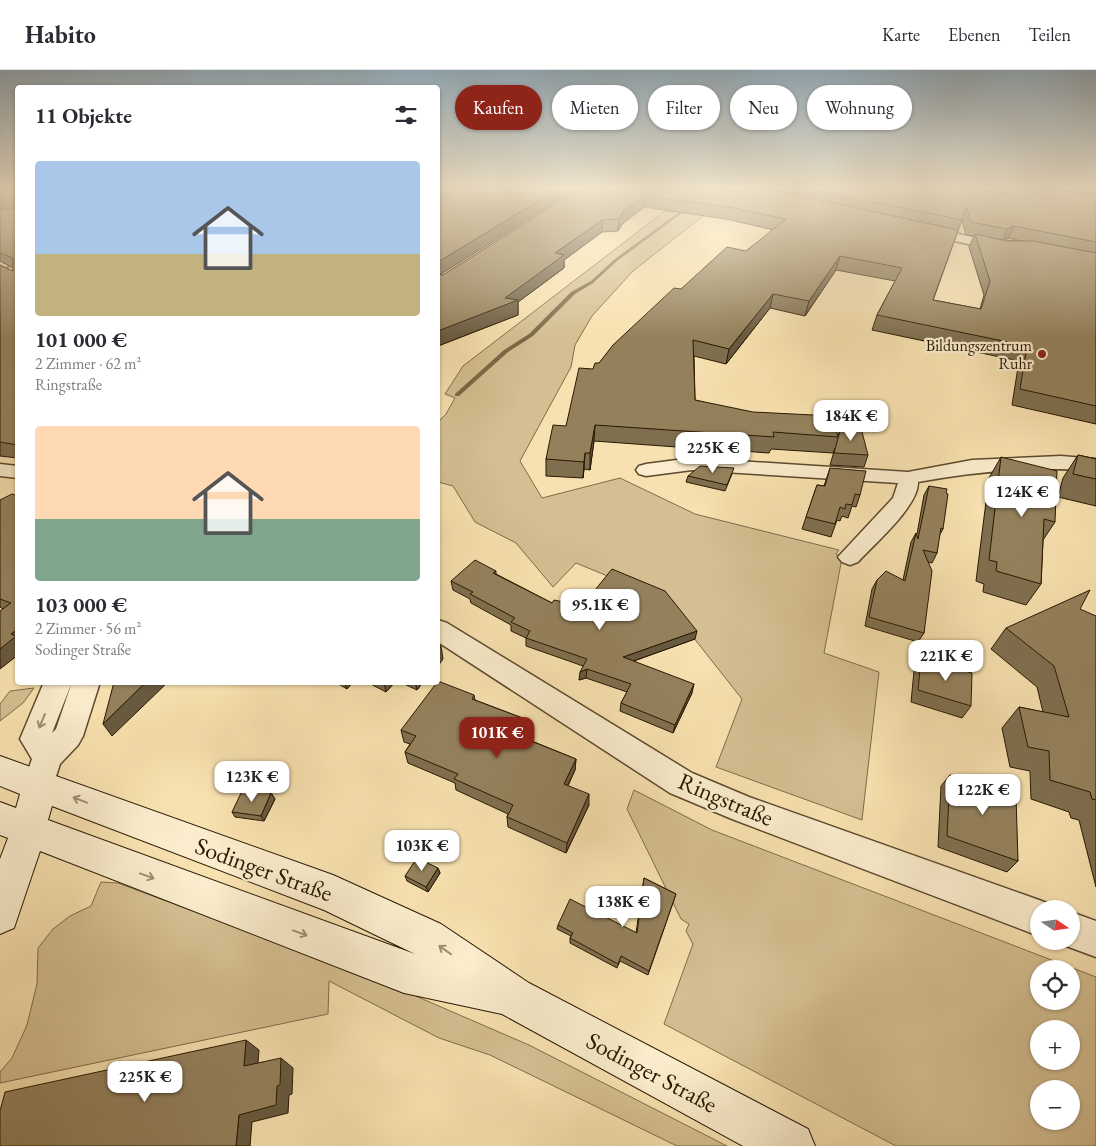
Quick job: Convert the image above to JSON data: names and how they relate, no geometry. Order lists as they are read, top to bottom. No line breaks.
{"streets":{"main road":["Sodinger Straße"],"street":["Ringstraße"]},"places":["Bildungszentrum Ruhr"],"north":"right","page":{"header":"Habito","nav":["Karte","Ebenen","Teilen"],"chip":["Kaufen","Mieten","Filter","Neu","Wohnung"],"heading":"11 Objekte","list":[{"name":"101 000 €","note":"2 Zimmer · 62 m² · Ringstraße"},{"name":"103 000 €","note":"2 Zimmer · 56 m² · Sodinger Straße"}],"price":["184K €","225K €","124K €","95.1K €","221K €","101K €","123K €","122K €","103K €","138K €","225K €"],"map_buttons":["+","−"]}}
